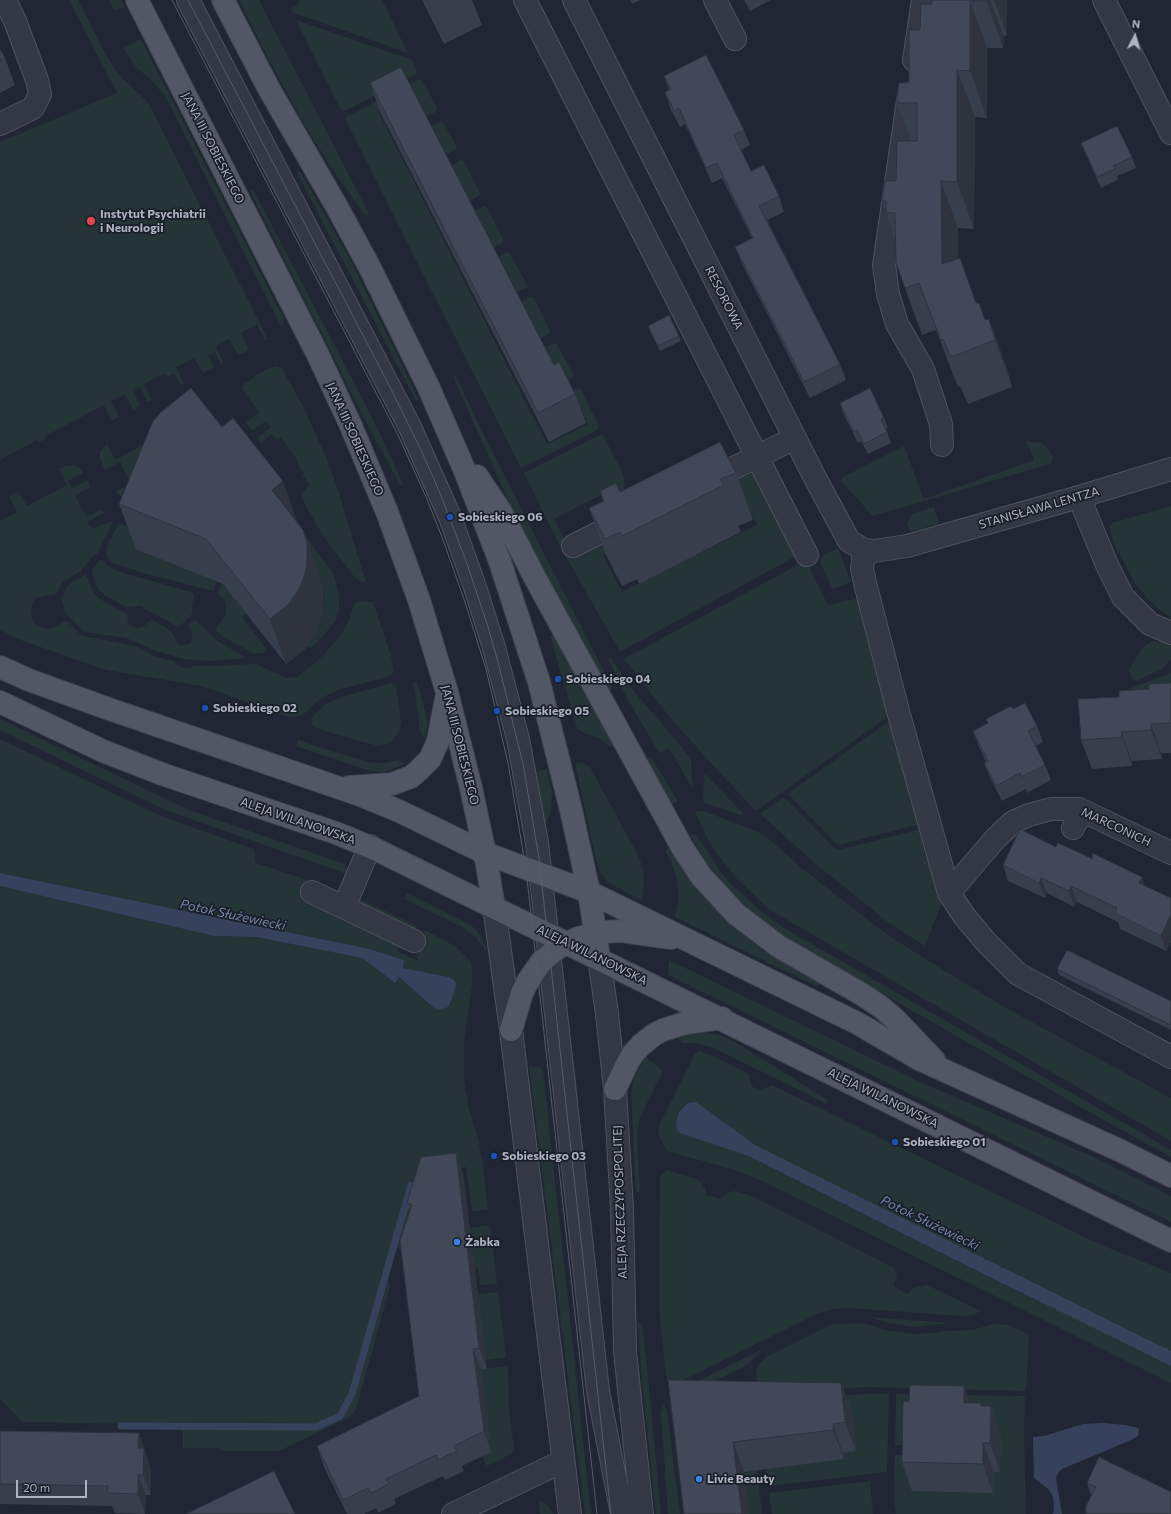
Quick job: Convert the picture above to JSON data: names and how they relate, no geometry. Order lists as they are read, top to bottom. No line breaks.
{"streets":{"main road":["JANA III SOBIESKIEGO","ALEJA WILANOWSKA","ALEJA RZECZYPOSPOLITEJ"],"street":["RESOROWA","STANISŁAWA LENTZA","MARCONICH"]},"crossings":[["JANA III SOBIESKIEGO","ALEJA WILANOWSKA"],["RESOROWA","STANISŁAWA LENTZA"],["ALEJA WILANOWSKA","ALEJA RZECZYPOSPOLITEJ"]],"water":["Potok Służewiecki"],"places":["Instytut Psychiatrii i Neurologii","Sobieskiego 06","Sobieskiego 04","Sobieskiego 02","Sobieskiego 05","Sobieskiego 01","Sobieskiego 03","Żabka","Livie Beauty"],"scale_bar":"20 m","north":"top"}
